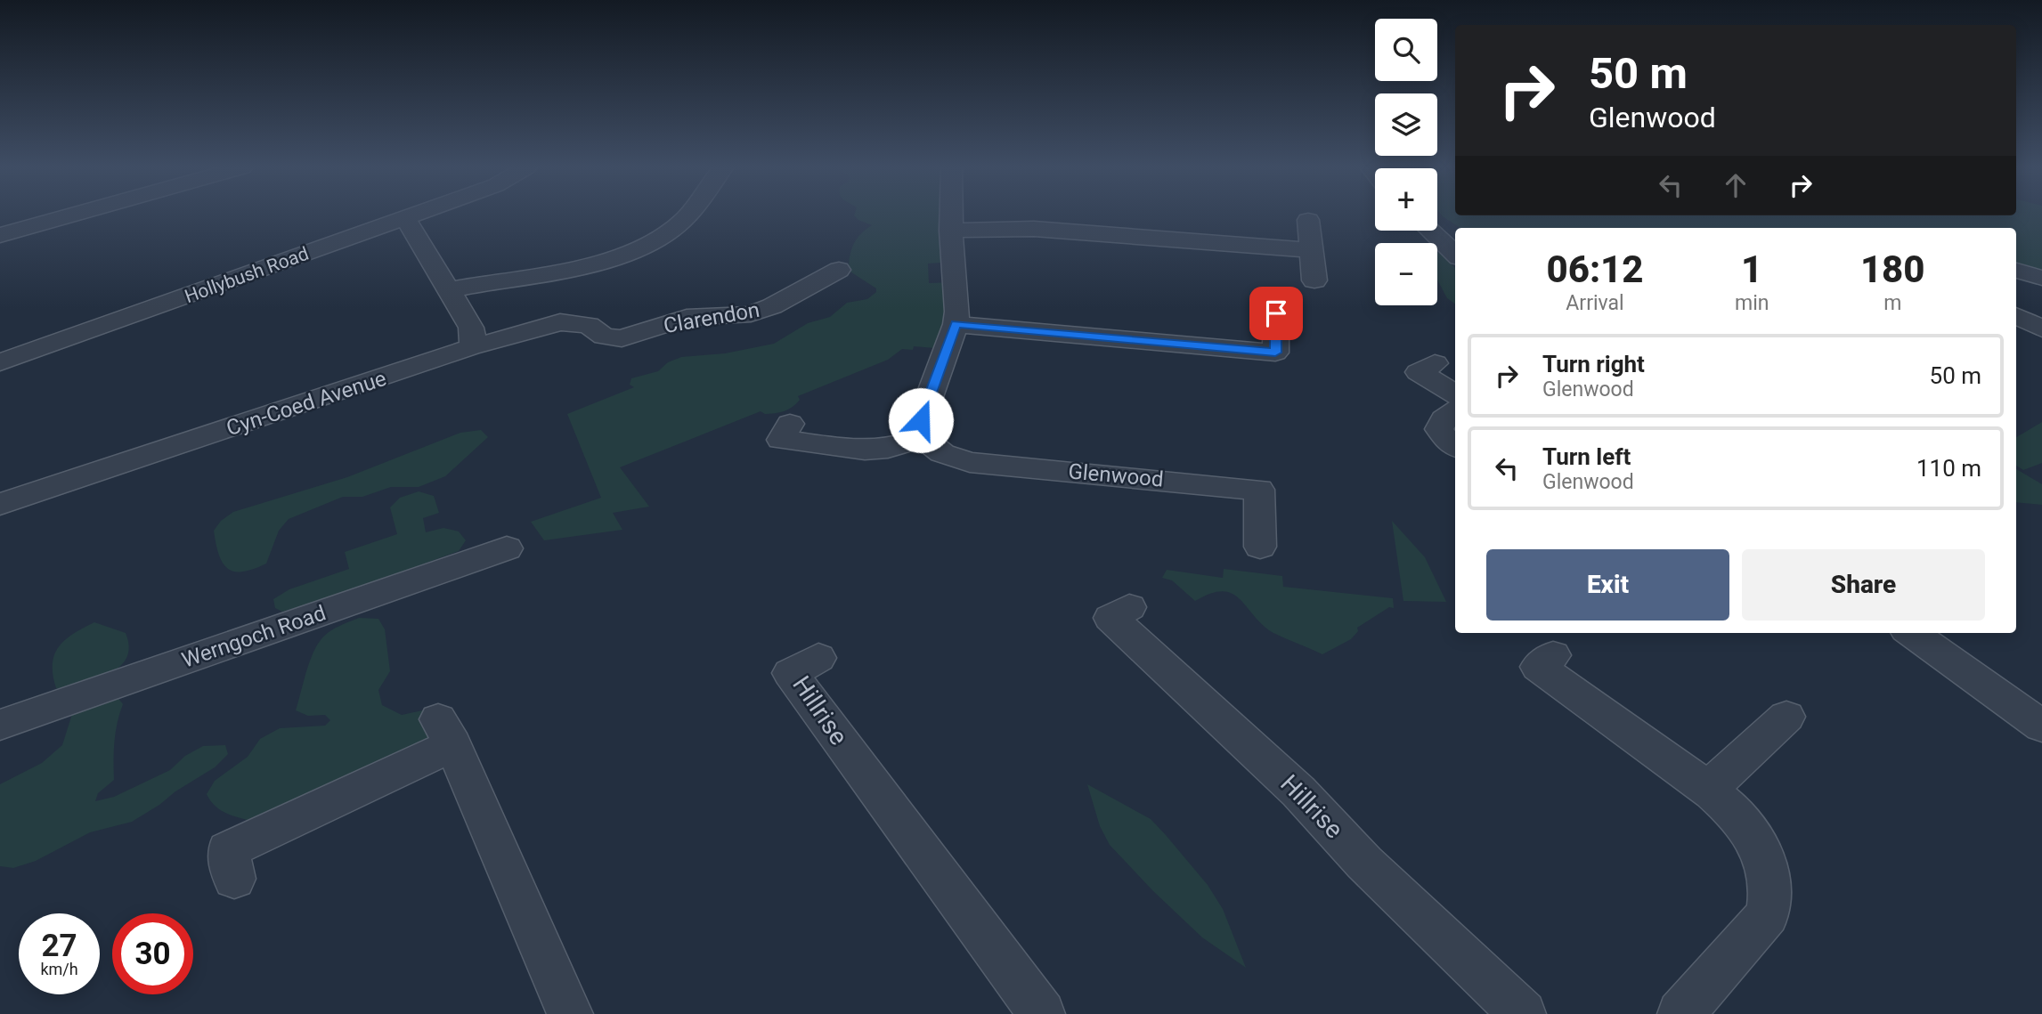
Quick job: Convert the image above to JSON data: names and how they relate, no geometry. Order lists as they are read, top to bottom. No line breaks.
{"streets":{"street":["Hollybush Road","Clarendon","Cyn-Coed Avenue","Glenwood","Werngoch Road","Hillrise"]},"crossings":[["Clarendon","Cyn-Coed Avenue"]],"page":{"map_buttons":["+","−"],"turn":["50 m","Glenwood"],"eta":["06:12","Arrival","1","min","180","m"],"list":[{"name":"Turn right","note":"Glenwood","value":"50 m"},{"name":"Turn left","note":"Glenwood","value":"110 m"}],"buttons":["Exit","Share"],"speed":"27 km/h","limit":"30"}}
